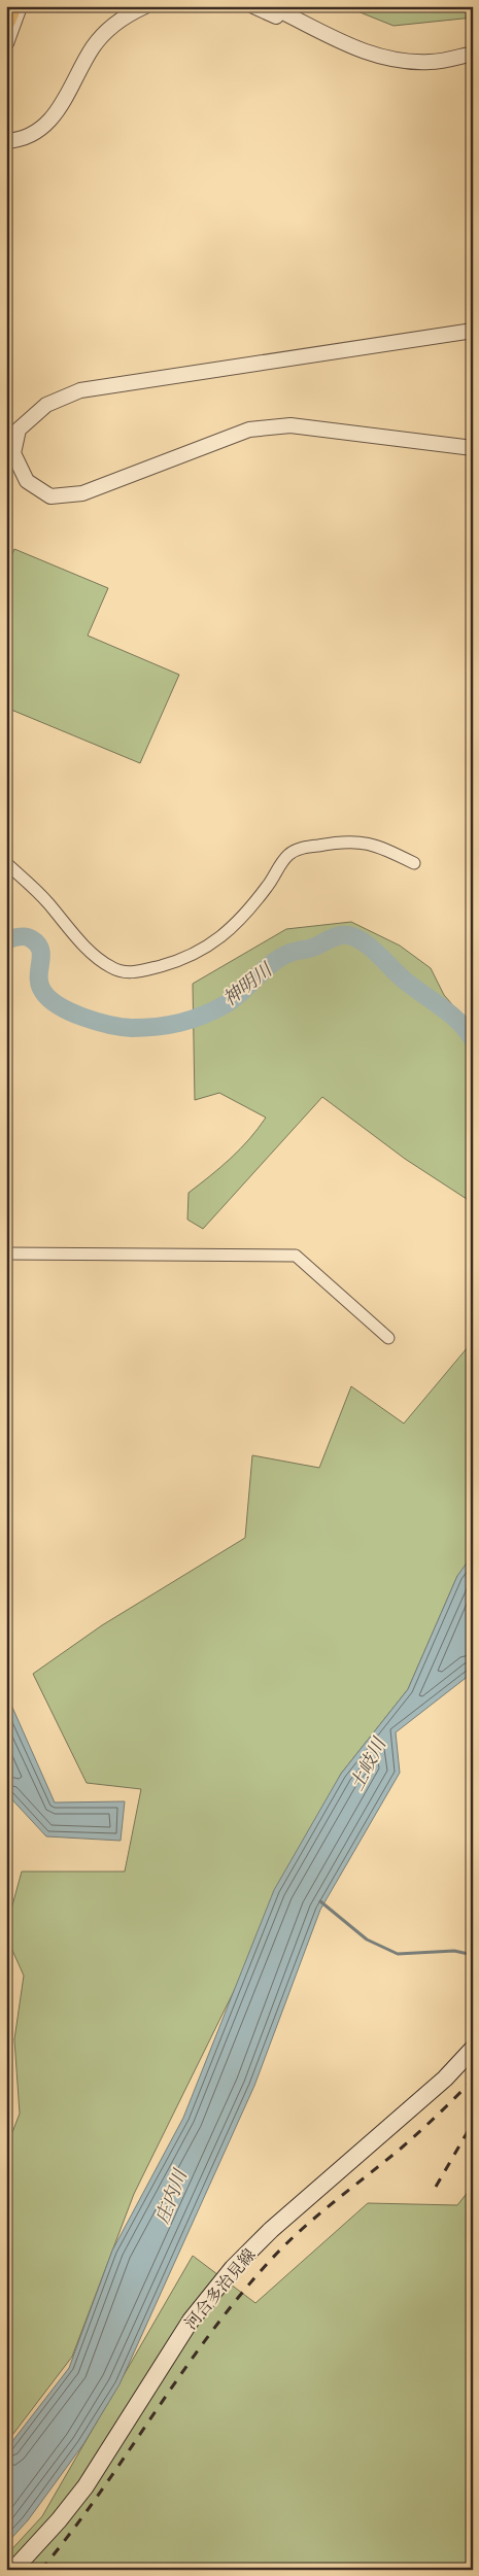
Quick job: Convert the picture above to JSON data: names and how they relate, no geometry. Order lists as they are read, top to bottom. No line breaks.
{"streets":{"main road":["河合多治見線"]},"water":["神明川","土岐川","庄内川"]}
